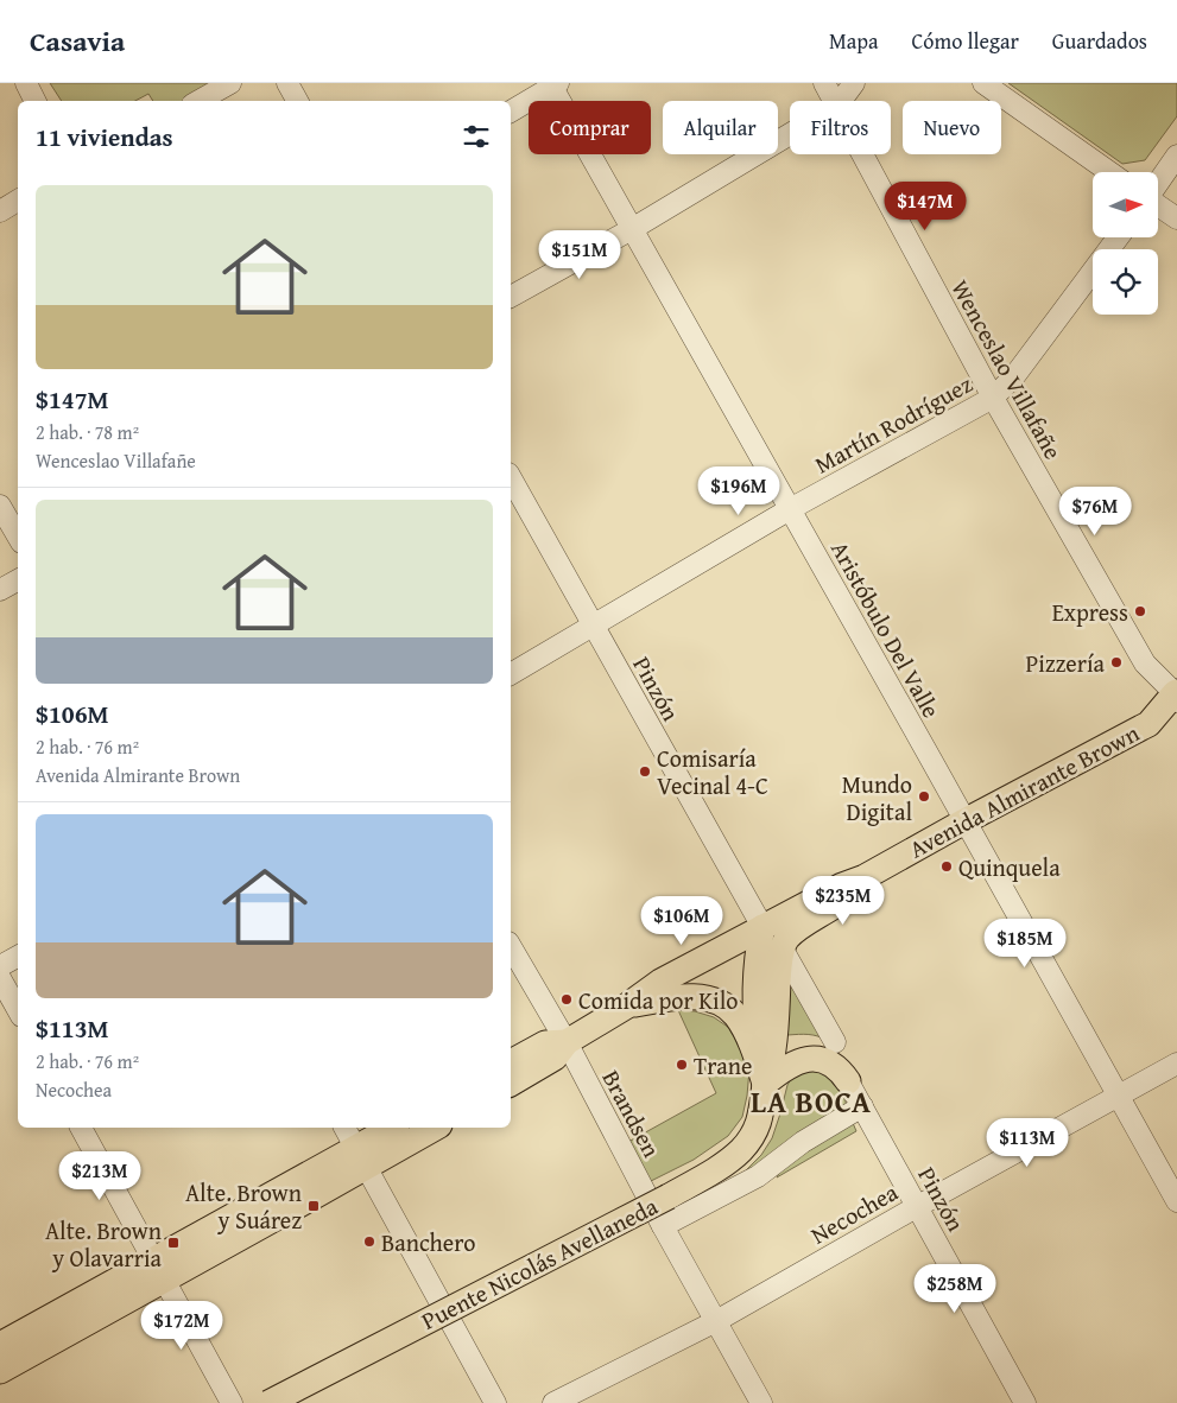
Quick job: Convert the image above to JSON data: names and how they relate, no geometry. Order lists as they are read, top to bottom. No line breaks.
{"streets":{"main road":["Avenida Almirante Brown","Puente Nicolás Avellaneda"],"street":["Wenceslao Villafañe","Martín Rodríguez","Aristóbulo Del Valle","Pinzón","Brandsen","Necochea"]},"crossings":[["Wenceslao Villafañe","Martín Rodríguez"],["Wenceslao Villafañe","Avenida Almirante Brown"],["Martín Rodríguez","Aristóbulo Del Valle"],["Martín Rodríguez","Pinzón"],["Aristóbulo Del Valle","Avenida Almirante Brown"],["Aristóbulo Del Valle","Necochea"],["Pinzón","Avenida Almirante Brown"],["Pinzón","Necochea"],["Pinzón","Puente Nicolás Avellaneda"],["Avenida Almirante Brown","Brandsen"],["Avenida Almirante Brown","Puente Nicolás Avellaneda"],["Brandsen","Necochea"]],"districts":["LA BOCA"],"places":{"other":["Express","Pizzería","Comisaría Vecinal 4-C","Mundo Digital","Quinquela","Comida por Kilo","Trane","Banchero"],"transit":["Alte. Brown y Suárez","Alte. Brown y Olavarria"]},"north":"right","page":{"header":"Casavia","nav":["Mapa","Cómo llegar","Guardados"],"chip":["Comprar","Alquilar","Filtros","Nuevo"],"heading":"11 viviendas","list":[{"name":"$147M","note":"2 hab. · 78 m² · Wenceslao Villafañe"},{"name":"$106M","note":"2 hab. · 76 m² · Avenida Almirante Brown"},{"name":"$113M","note":"2 hab. · 76 m² · Necochea"}],"price":["$147M","$151M","$196M","$76M","$235M","$106M","$185M","$113M","$213M","$258M","$172M"]}}
